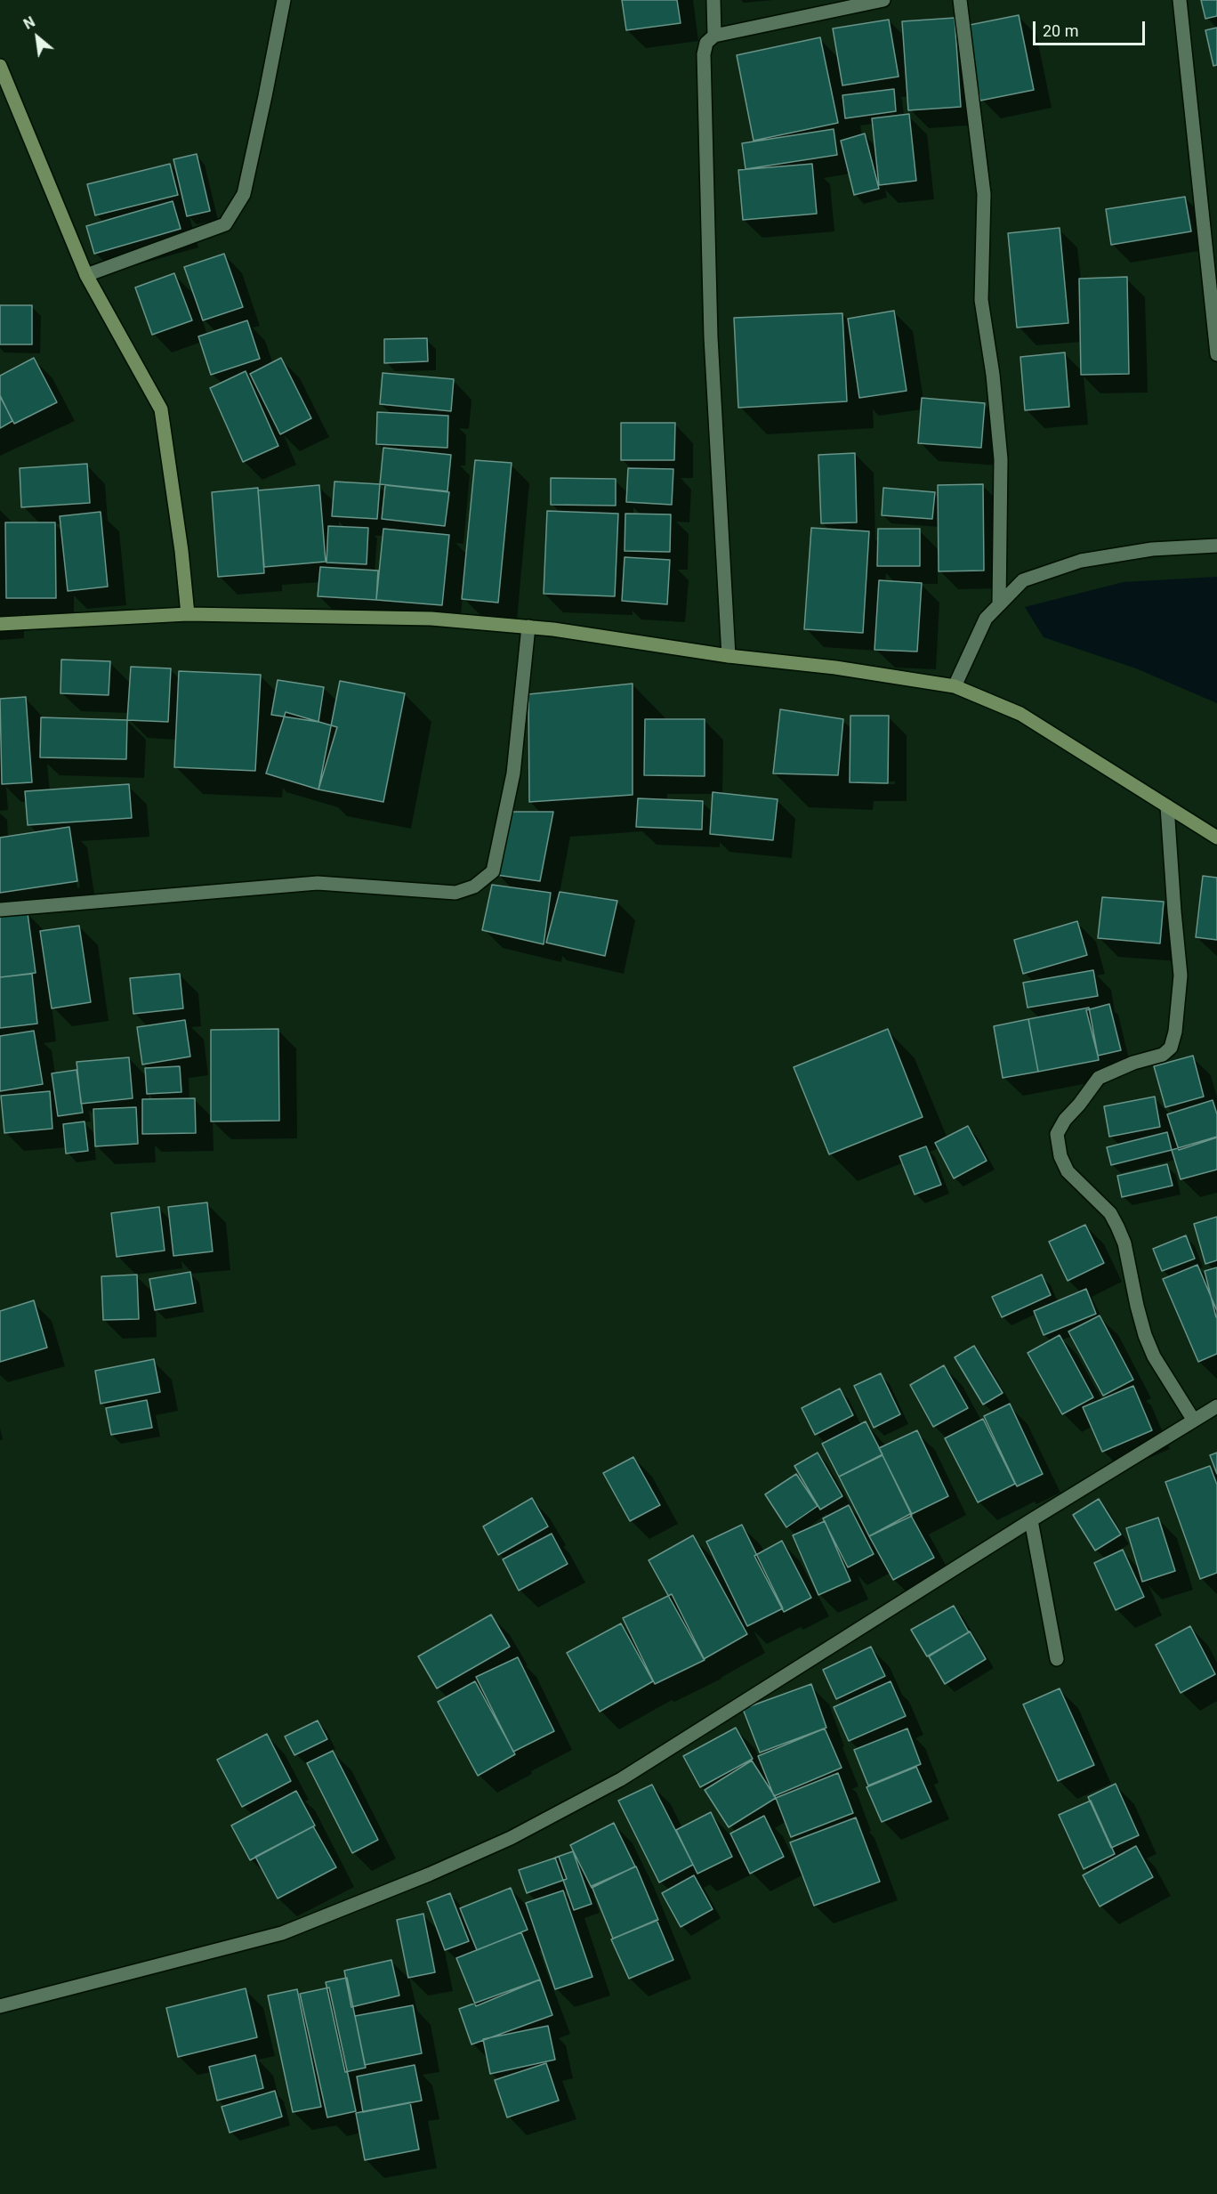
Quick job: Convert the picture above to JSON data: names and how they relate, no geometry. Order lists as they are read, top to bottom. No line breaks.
{"scale_bar":"20 m","north":"top left"}
